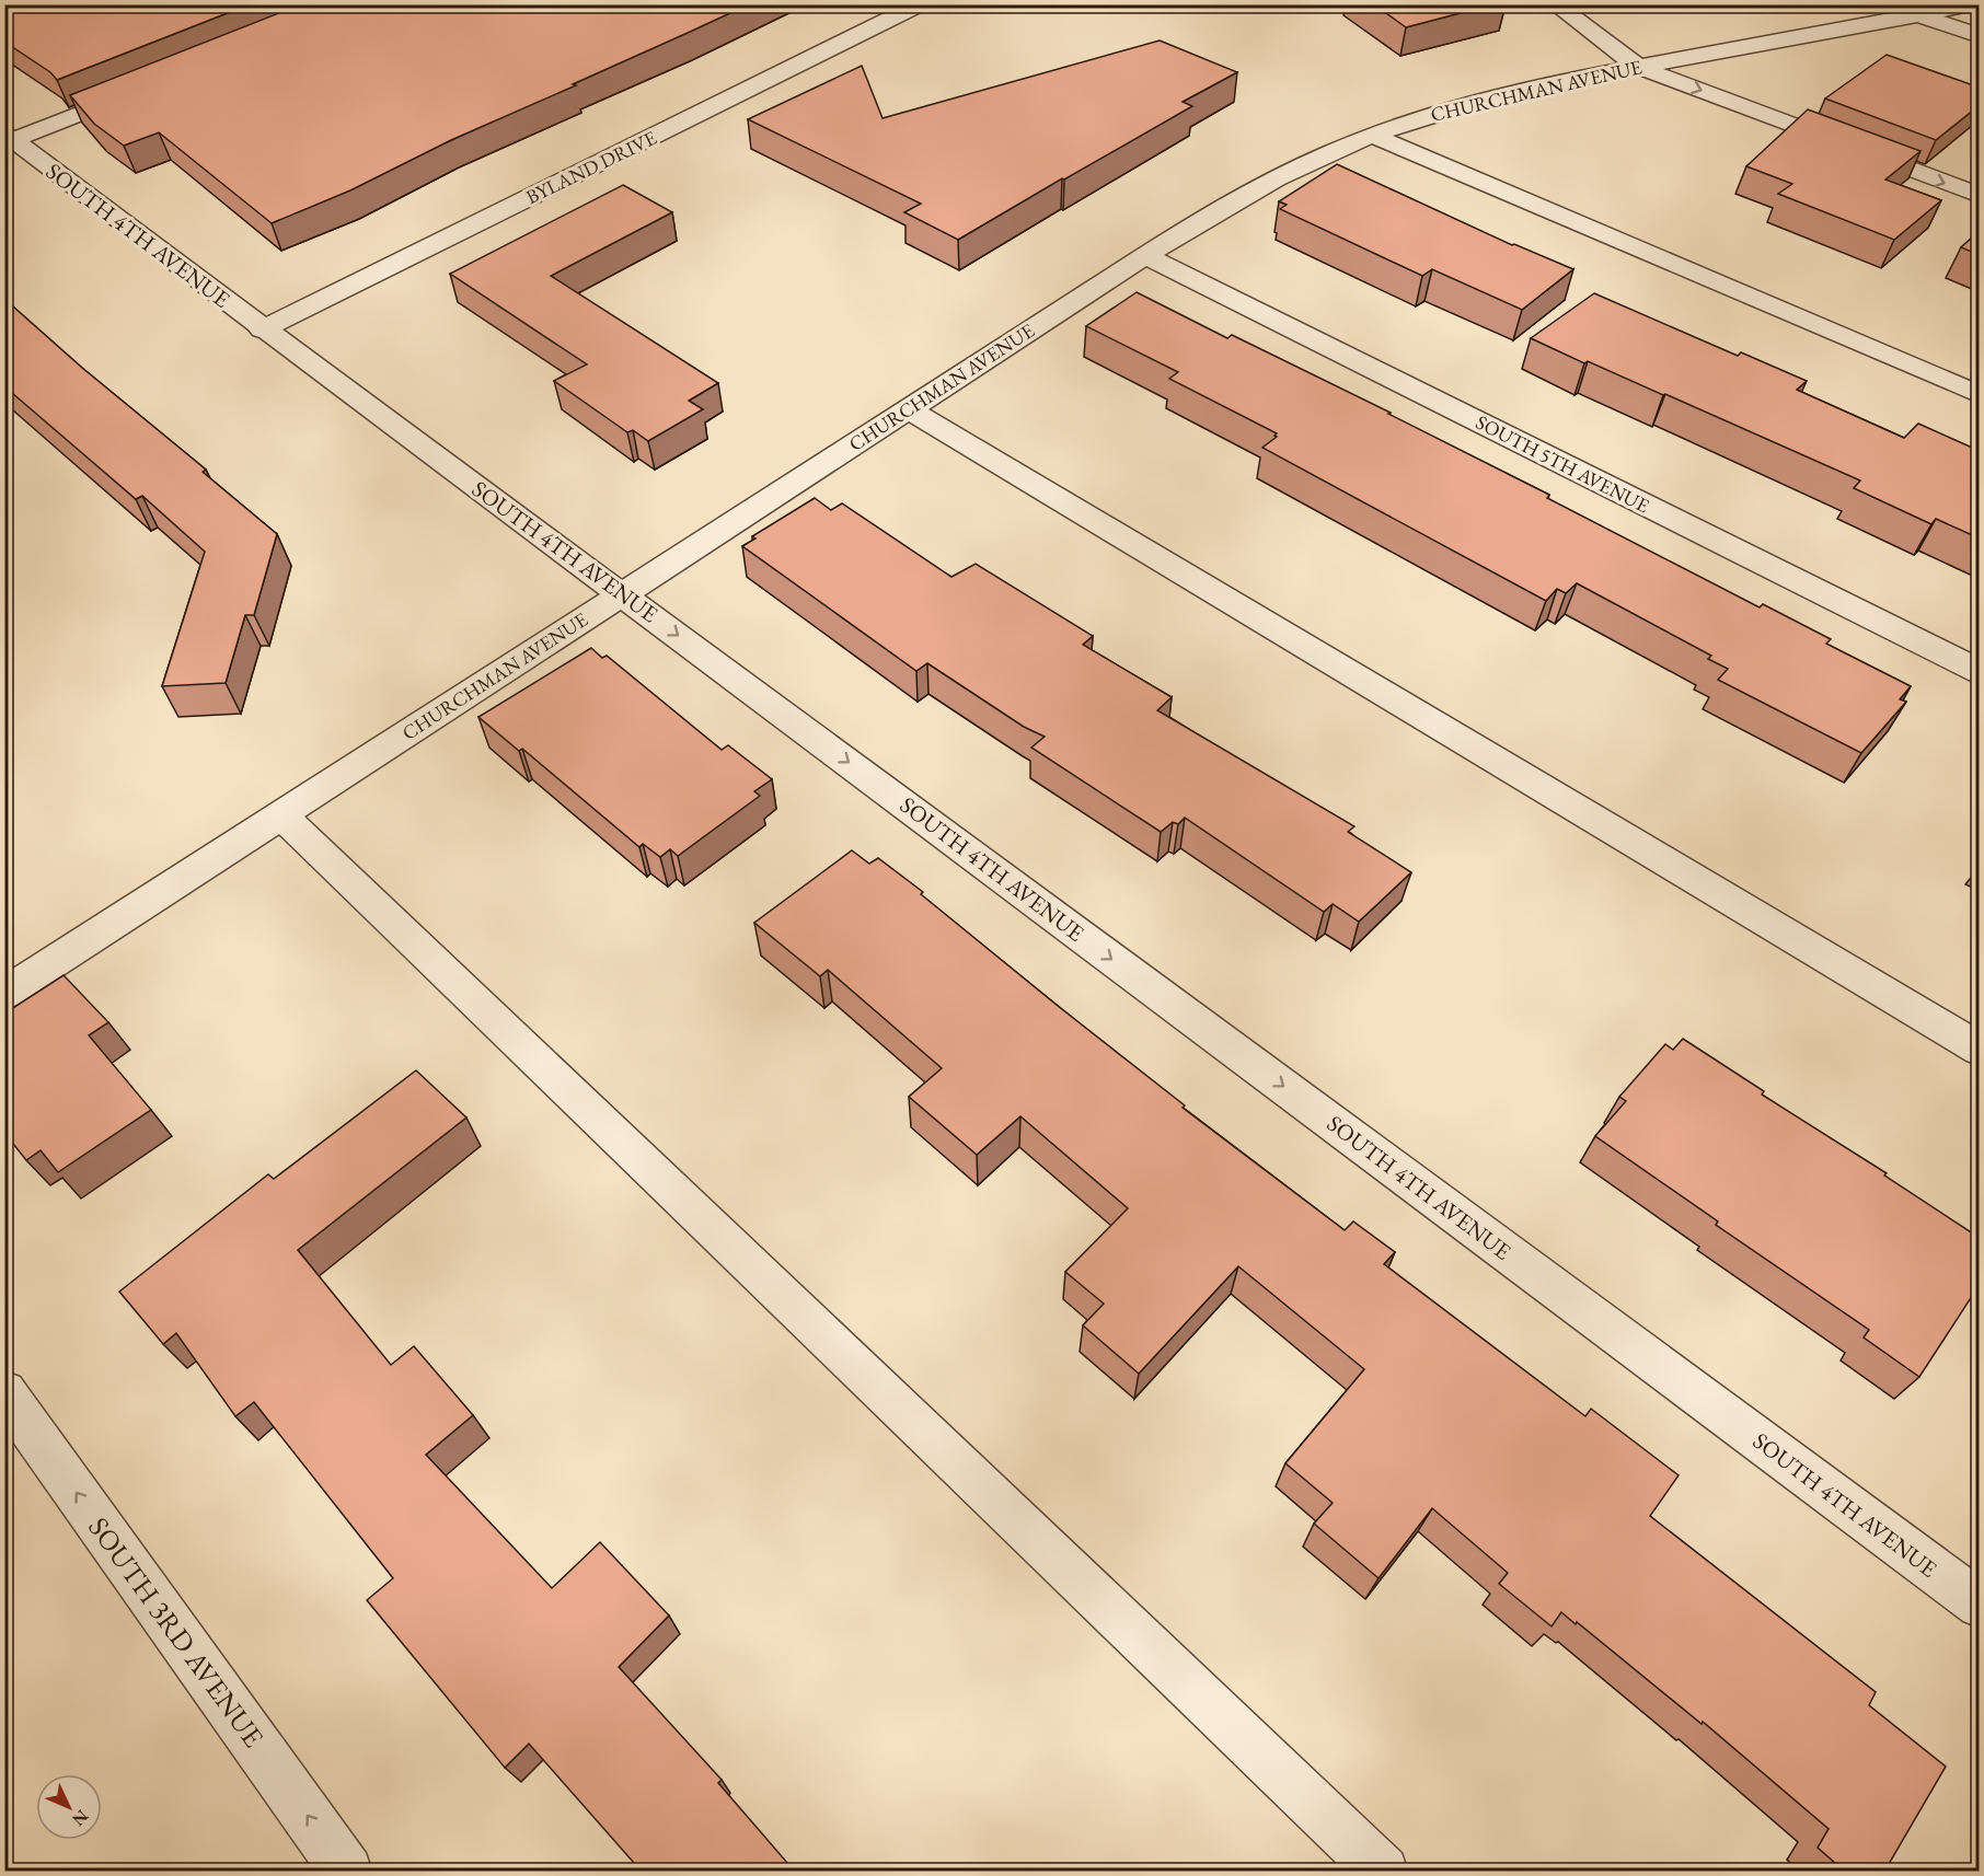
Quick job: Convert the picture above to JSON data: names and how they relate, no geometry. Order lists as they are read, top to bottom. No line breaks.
{"streets":{"street":["CHURCHMAN AVENUE","BYLAND DRIVE","SOUTH 4TH AVENUE","SOUTH 5TH AVENUE","SOUTH 3RD AVENUE"]},"crossings":[["CHURCHMAN AVENUE","SOUTH 4TH AVENUE"],["CHURCHMAN AVENUE","SOUTH 5TH AVENUE"],["BYLAND DRIVE","SOUTH 4TH AVENUE"]],"one_way":["SOUTH 4TH AVENUE","SOUTH 3RD AVENUE"],"north":"bottom right"}
